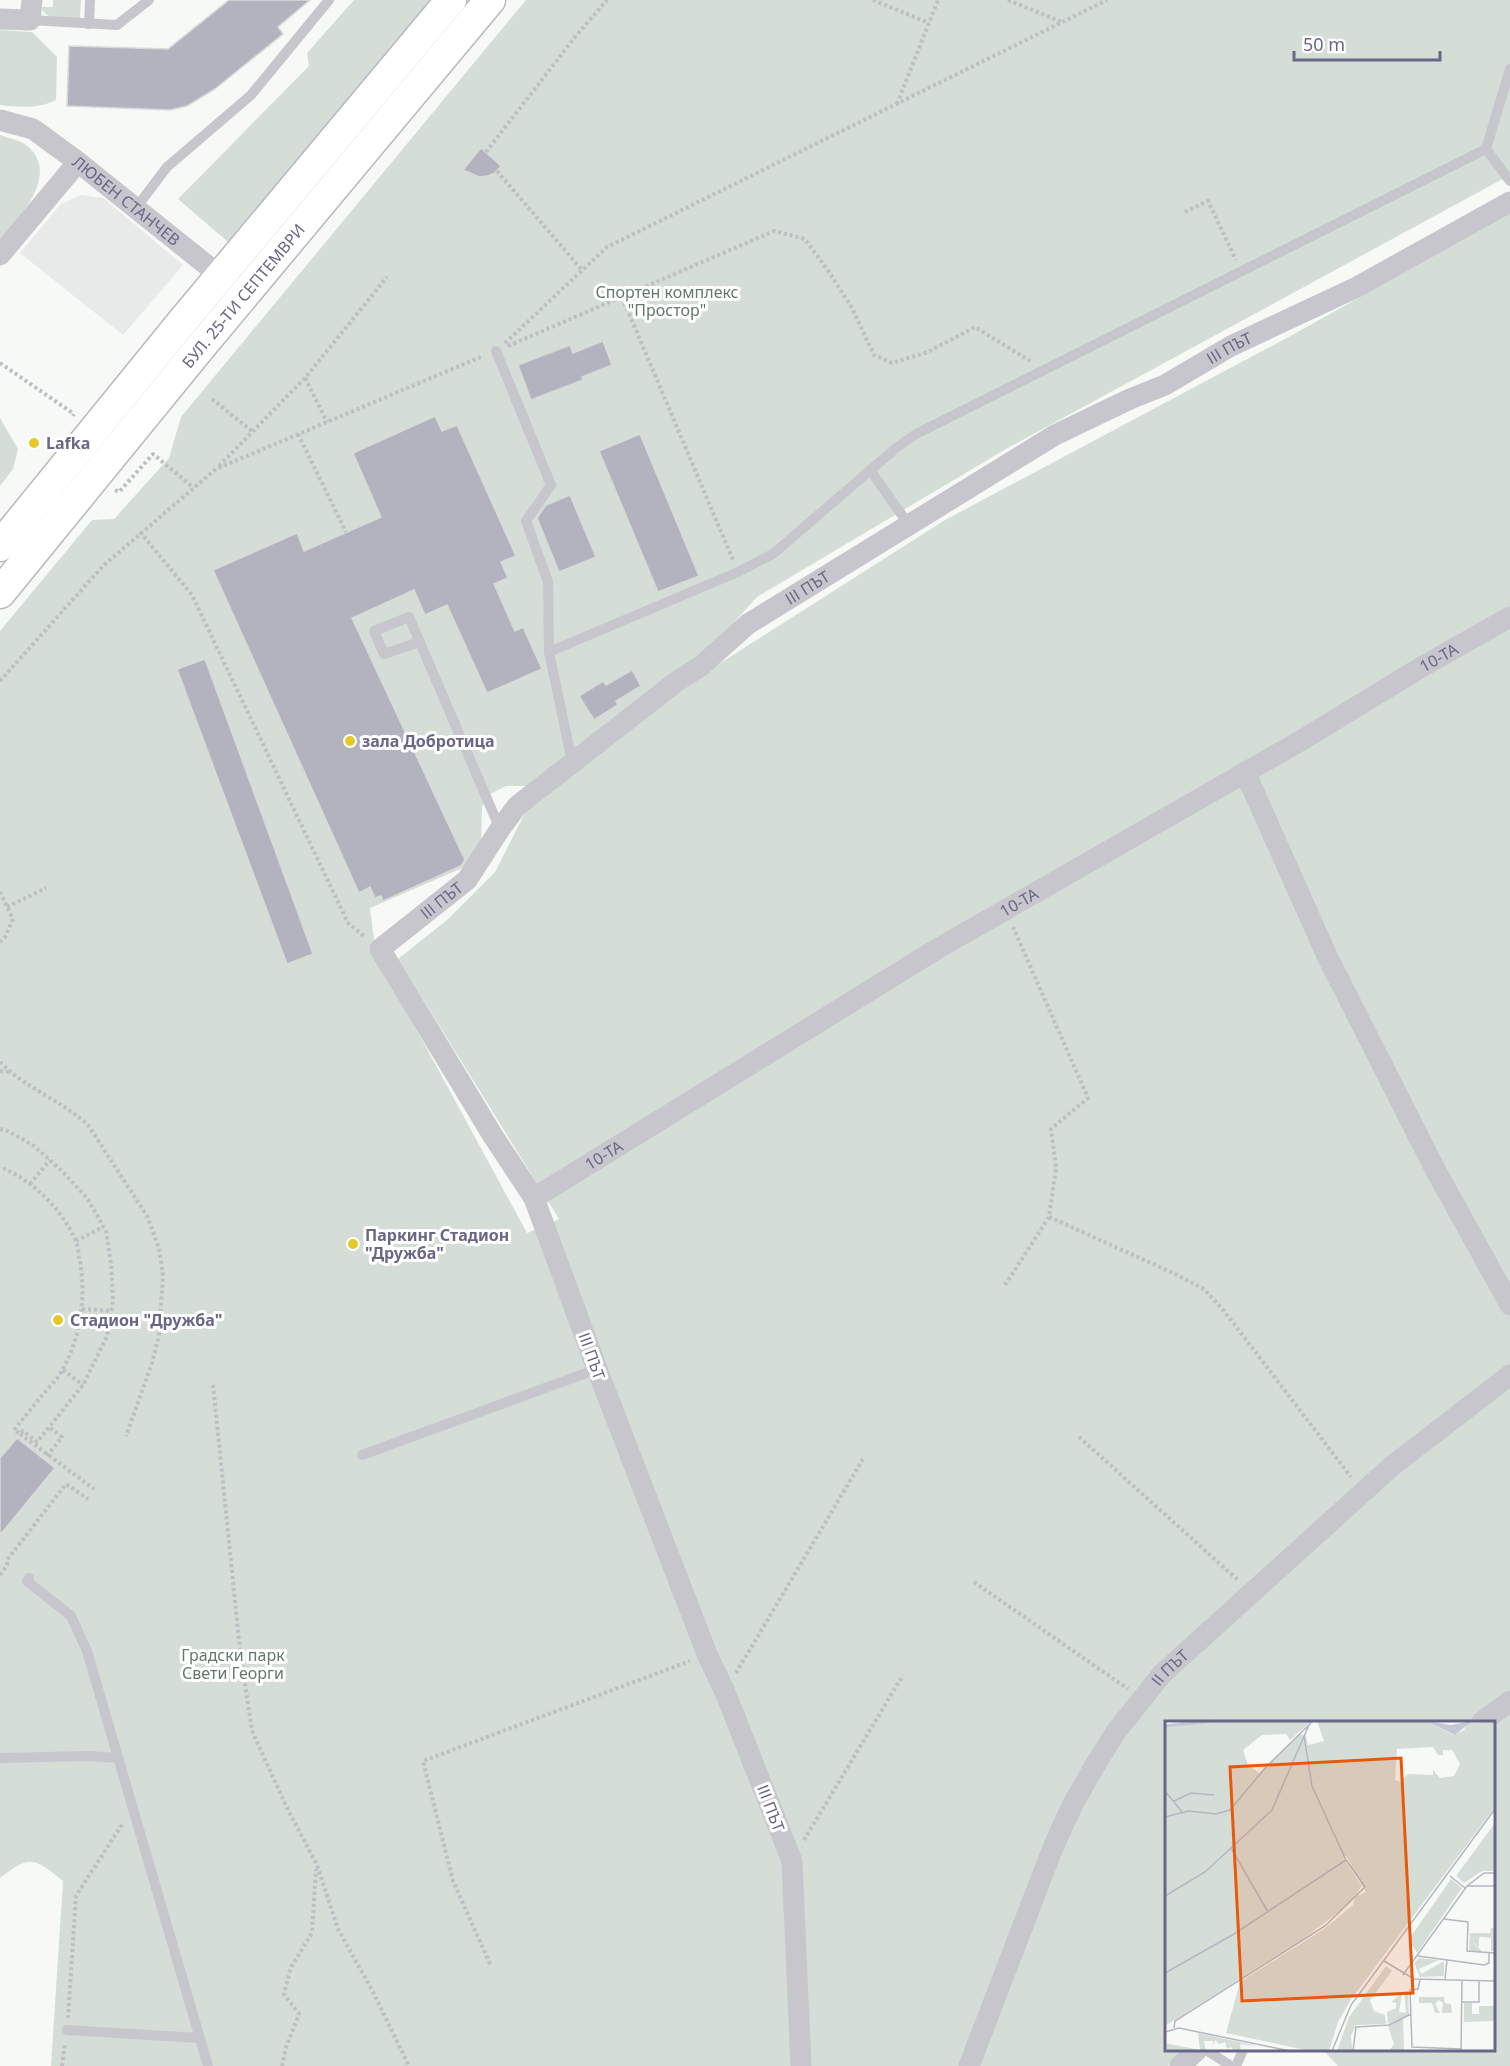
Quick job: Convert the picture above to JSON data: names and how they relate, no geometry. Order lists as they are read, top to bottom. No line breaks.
{"streets":{"main road":["БУЛ. 25-ТИ СЕПТЕМВРИ"],"street":["ЛЮБЕН СТАНЧЕВ","ІІІ ПЪТ","10-ТА","ІІ ПЪТ"]},"crossings":[["ЛЮБЕН СТАНЧЕВ","БУЛ. 25-ТИ СЕПТЕМВРИ"],["ІІІ ПЪТ","10-ТА"]],"parks":["Спортен комплекс \"Простор\"","Градски парк Свети Георги"],"places":["Lafka","зала Добротица","Паркинг Стадион \"Дружба\"","Стадион \"Дружба\""],"scale_bar":"50 m"}
